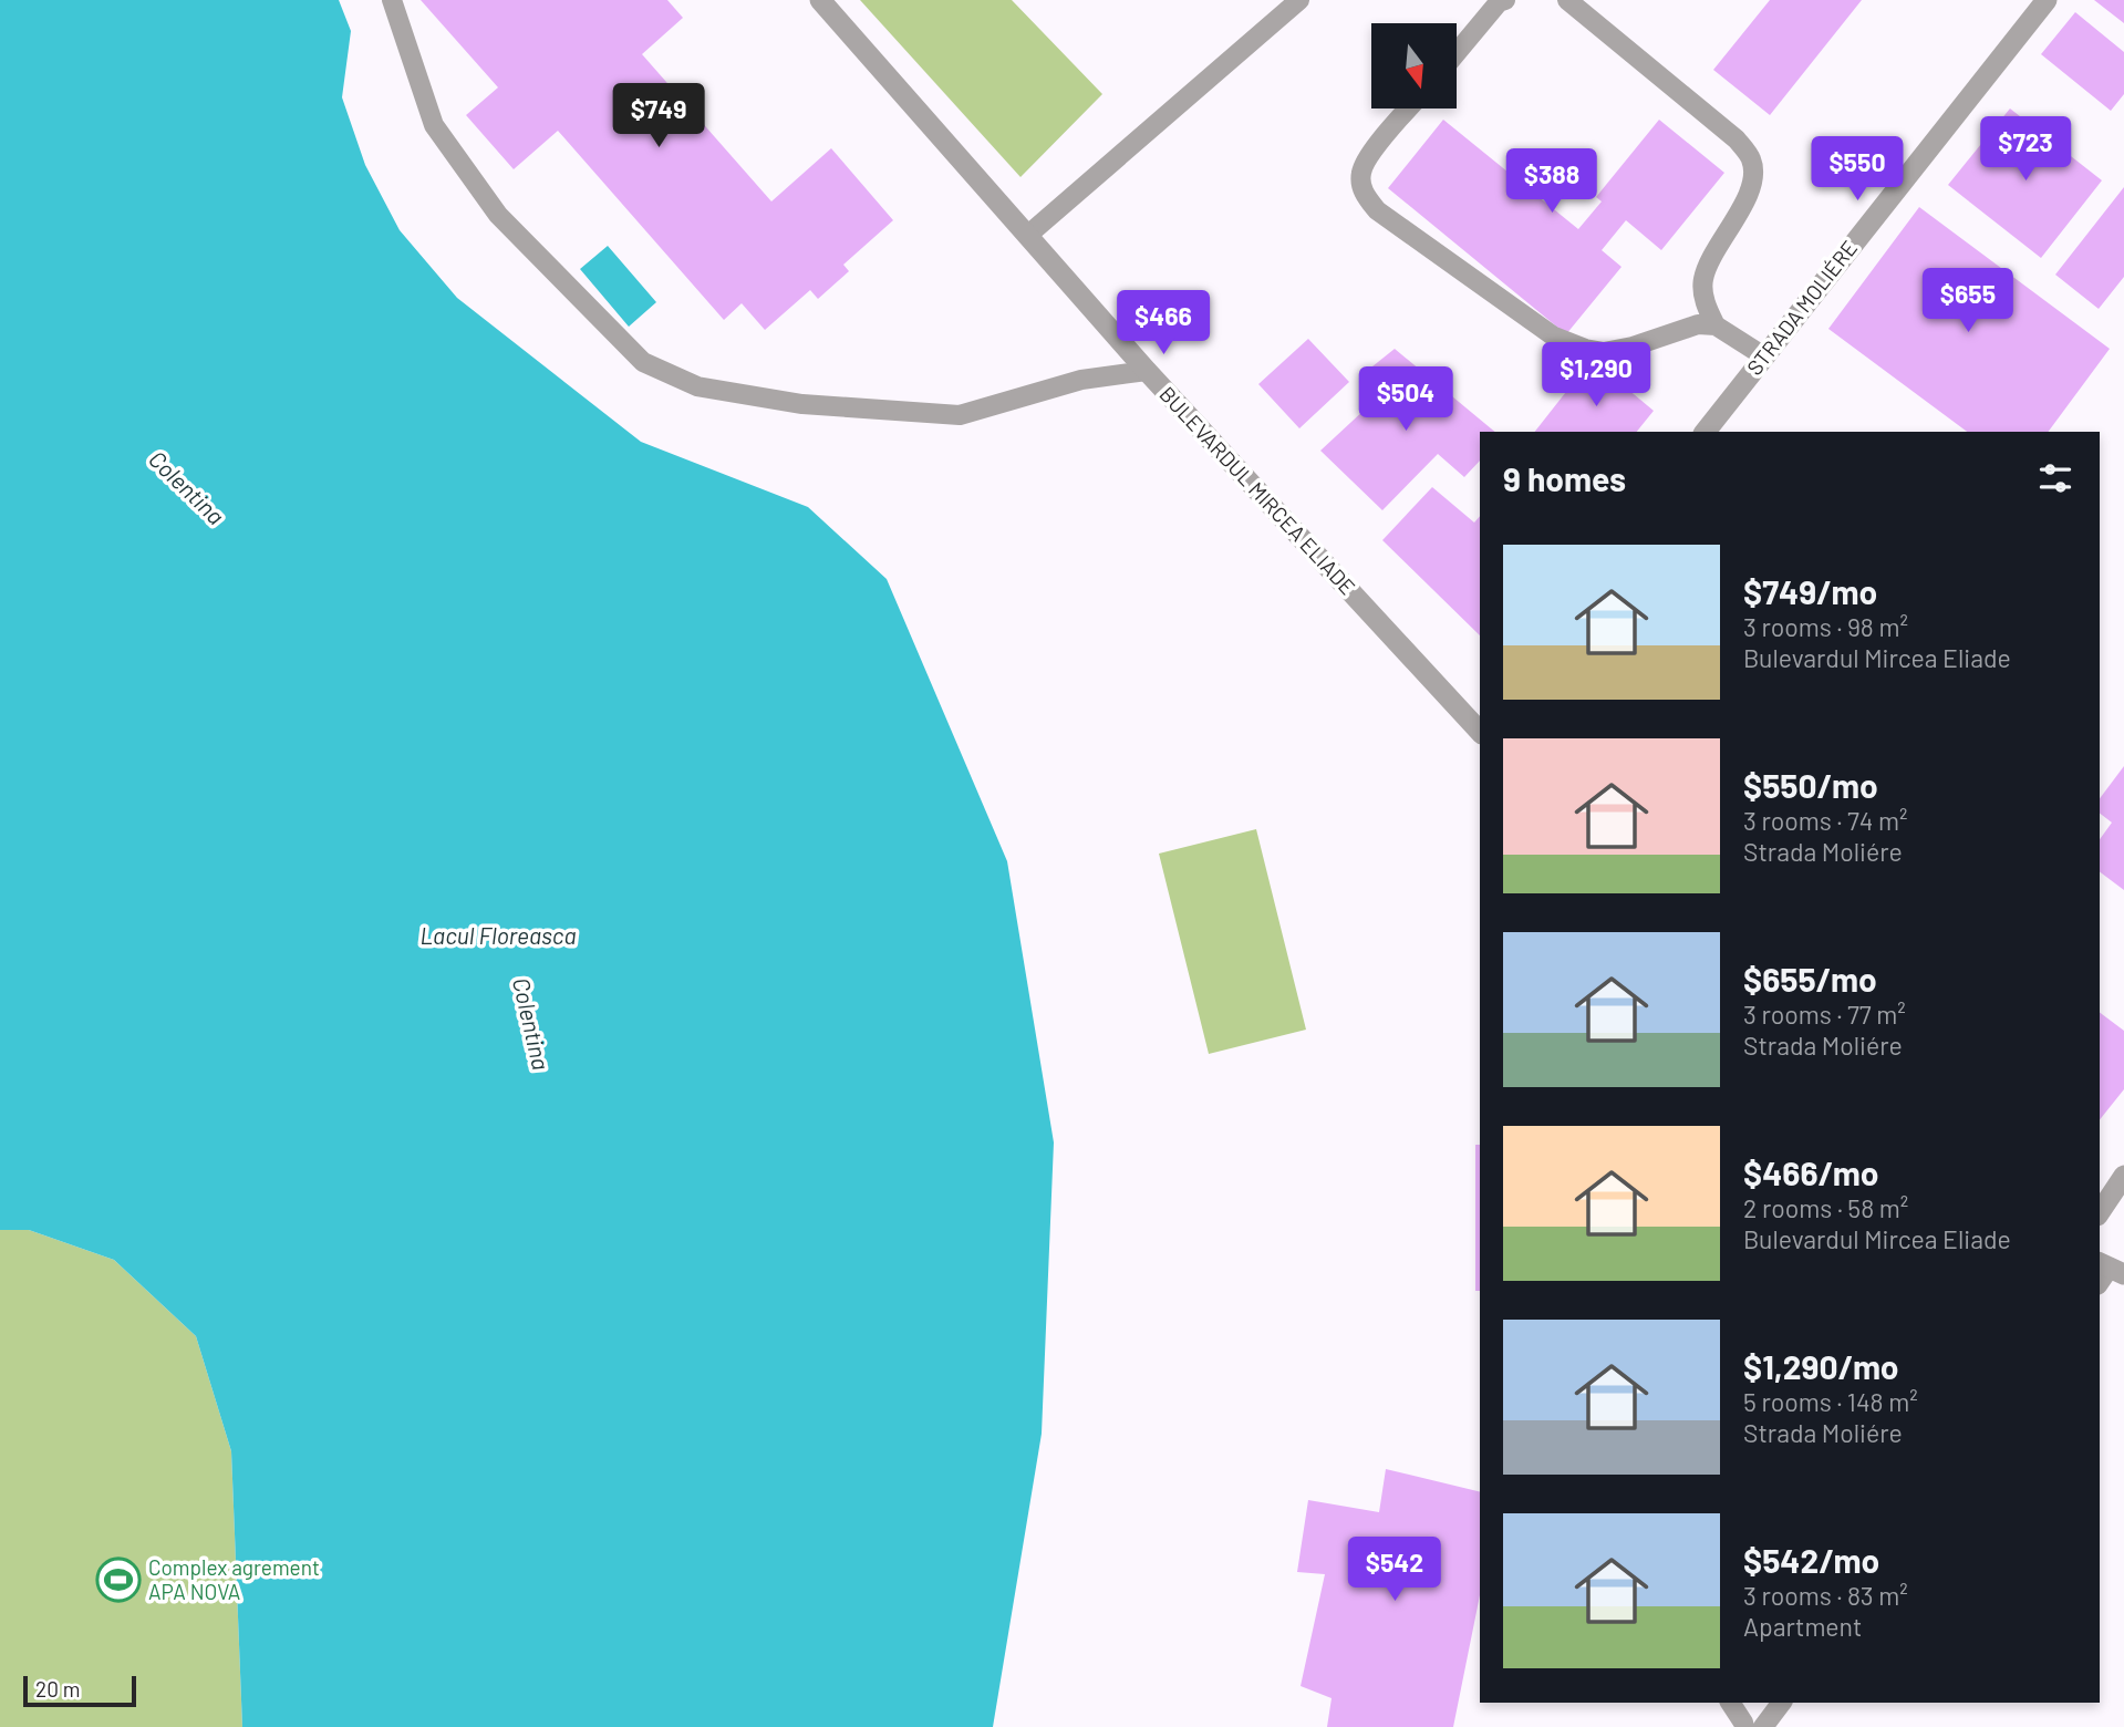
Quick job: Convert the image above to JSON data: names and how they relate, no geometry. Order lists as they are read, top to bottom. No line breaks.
{"streets":{"street":["STRADA MOLIÉRE","BULEVARDUL MIRCEA ELIADE"]},"water":["Colentina","Lacul Floreasca"],"places":{"sports":["Complex agrement APA NOVA"]},"scale_bar":"20 m","north":"bottom","page":{"price":["$749","$723","$550","$388","$655","$466","$1,290","$504","$542"],"heading":"9 homes","list":[{"name":"$749/mo","note":"3 rooms · 98 m² · Bulevardul Mircea Eliade"},{"name":"$550/mo","note":"3 rooms · 74 m² · Strada Moliére"},{"name":"$655/mo","note":"3 rooms · 77 m² · Strada Moliére"},{"name":"$466/mo","note":"2 rooms · 58 m² · Bulevardul Mircea Eliade"},{"name":"$1,290/mo","note":"5 rooms · 148 m² · Strada Moliére"},{"name":"$542/mo","note":"3 rooms · 83 m² · Apartment"}],"scale":"20 m"}}
